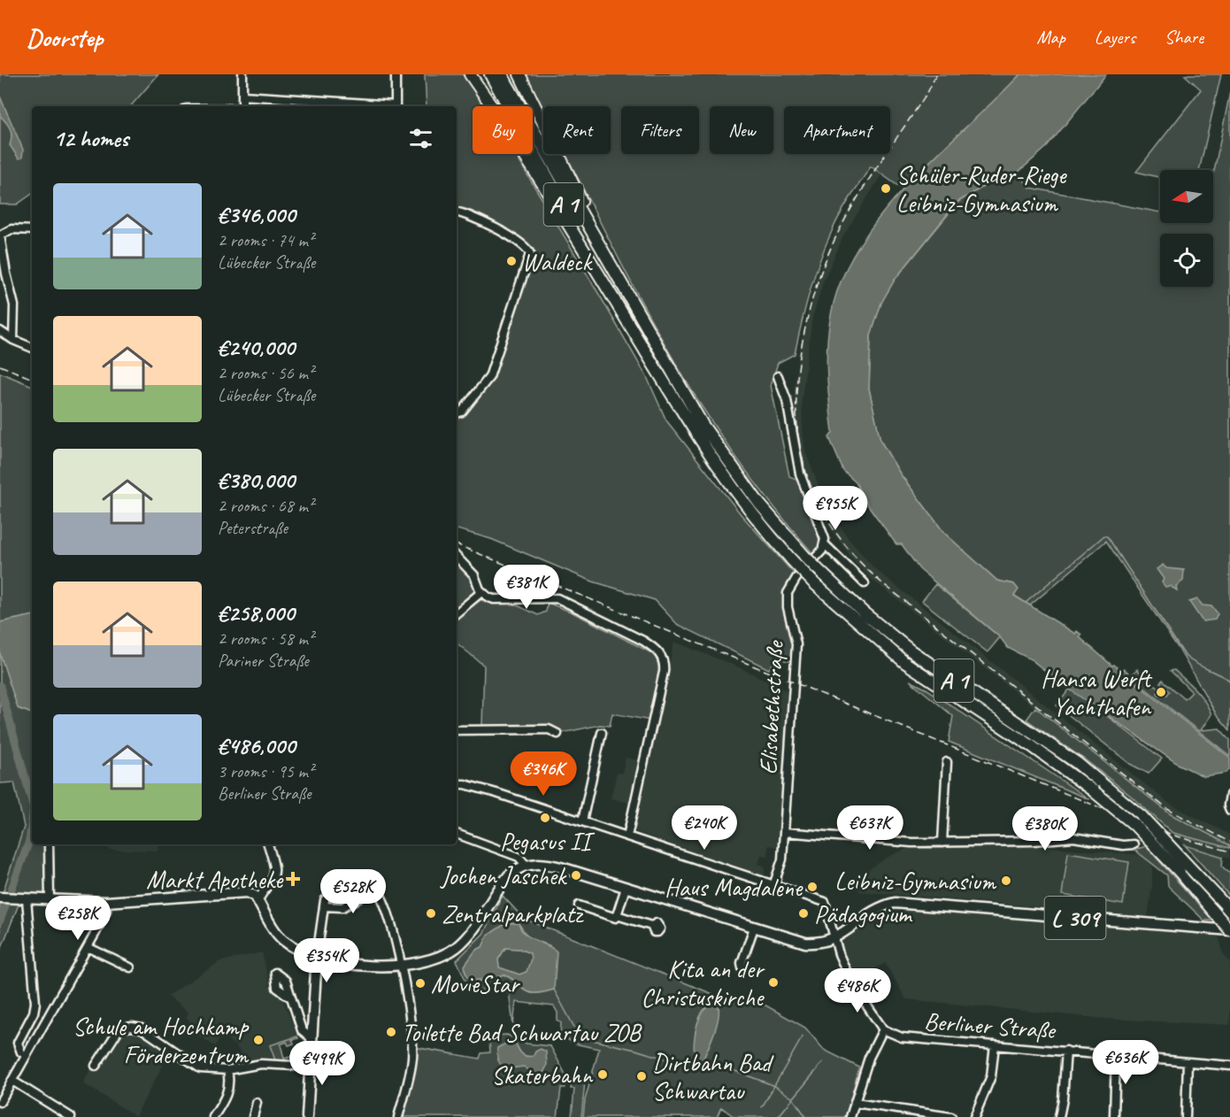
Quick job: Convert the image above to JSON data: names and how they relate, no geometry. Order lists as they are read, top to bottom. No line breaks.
{"streets":{"highway":["A 1"],"main road":["L 309"],"street":["Elisabethstraße","Berliner Straße"]},"crossings":[["A 1","L 309"]],"places":{"other":["Schüler-Ruder-Riege Leibniz-Gymnasium","Waldeck","Hansa Werft Yachthafen","Pegasus II","Jochen Jaschek","Leibniz-Gymnasium","Haus Magdalene","Zentralparkplatz","Pädagogium","Kita an der Christuskirche","MovieStar","Toilette Bad Schwartau ZOB","Schule am Hochkamp Förderzentrum","Skaterbahn","Dirtbahn Bad Schwartau"],"health":["Markt Apotheke"]},"north":"left","page":{"header":"Doorstep","nav":["Map","Layers","Share"],"chip":["Buy","Rent","Filters","New","Apartment"],"heading":"12 homes","list":[{"name":"€346,000","note":"2 rooms · 74 m² · Lübecker Straße"},{"name":"€240,000","note":"2 rooms · 56 m² · Lübecker Straße"},{"name":"€380,000","note":"2 rooms · 68 m² · Peterstraße"},{"name":"€258,000","note":"2 rooms · 58 m² · Pariner Straße"},{"name":"€486,000","note":"3 rooms · 95 m² · Berliner Straße"}],"price":["€955K","€381K","€346K","€240K","€637K","€380K","€528K","€258K","€354K","€486K","€636K","€499K"]}}
